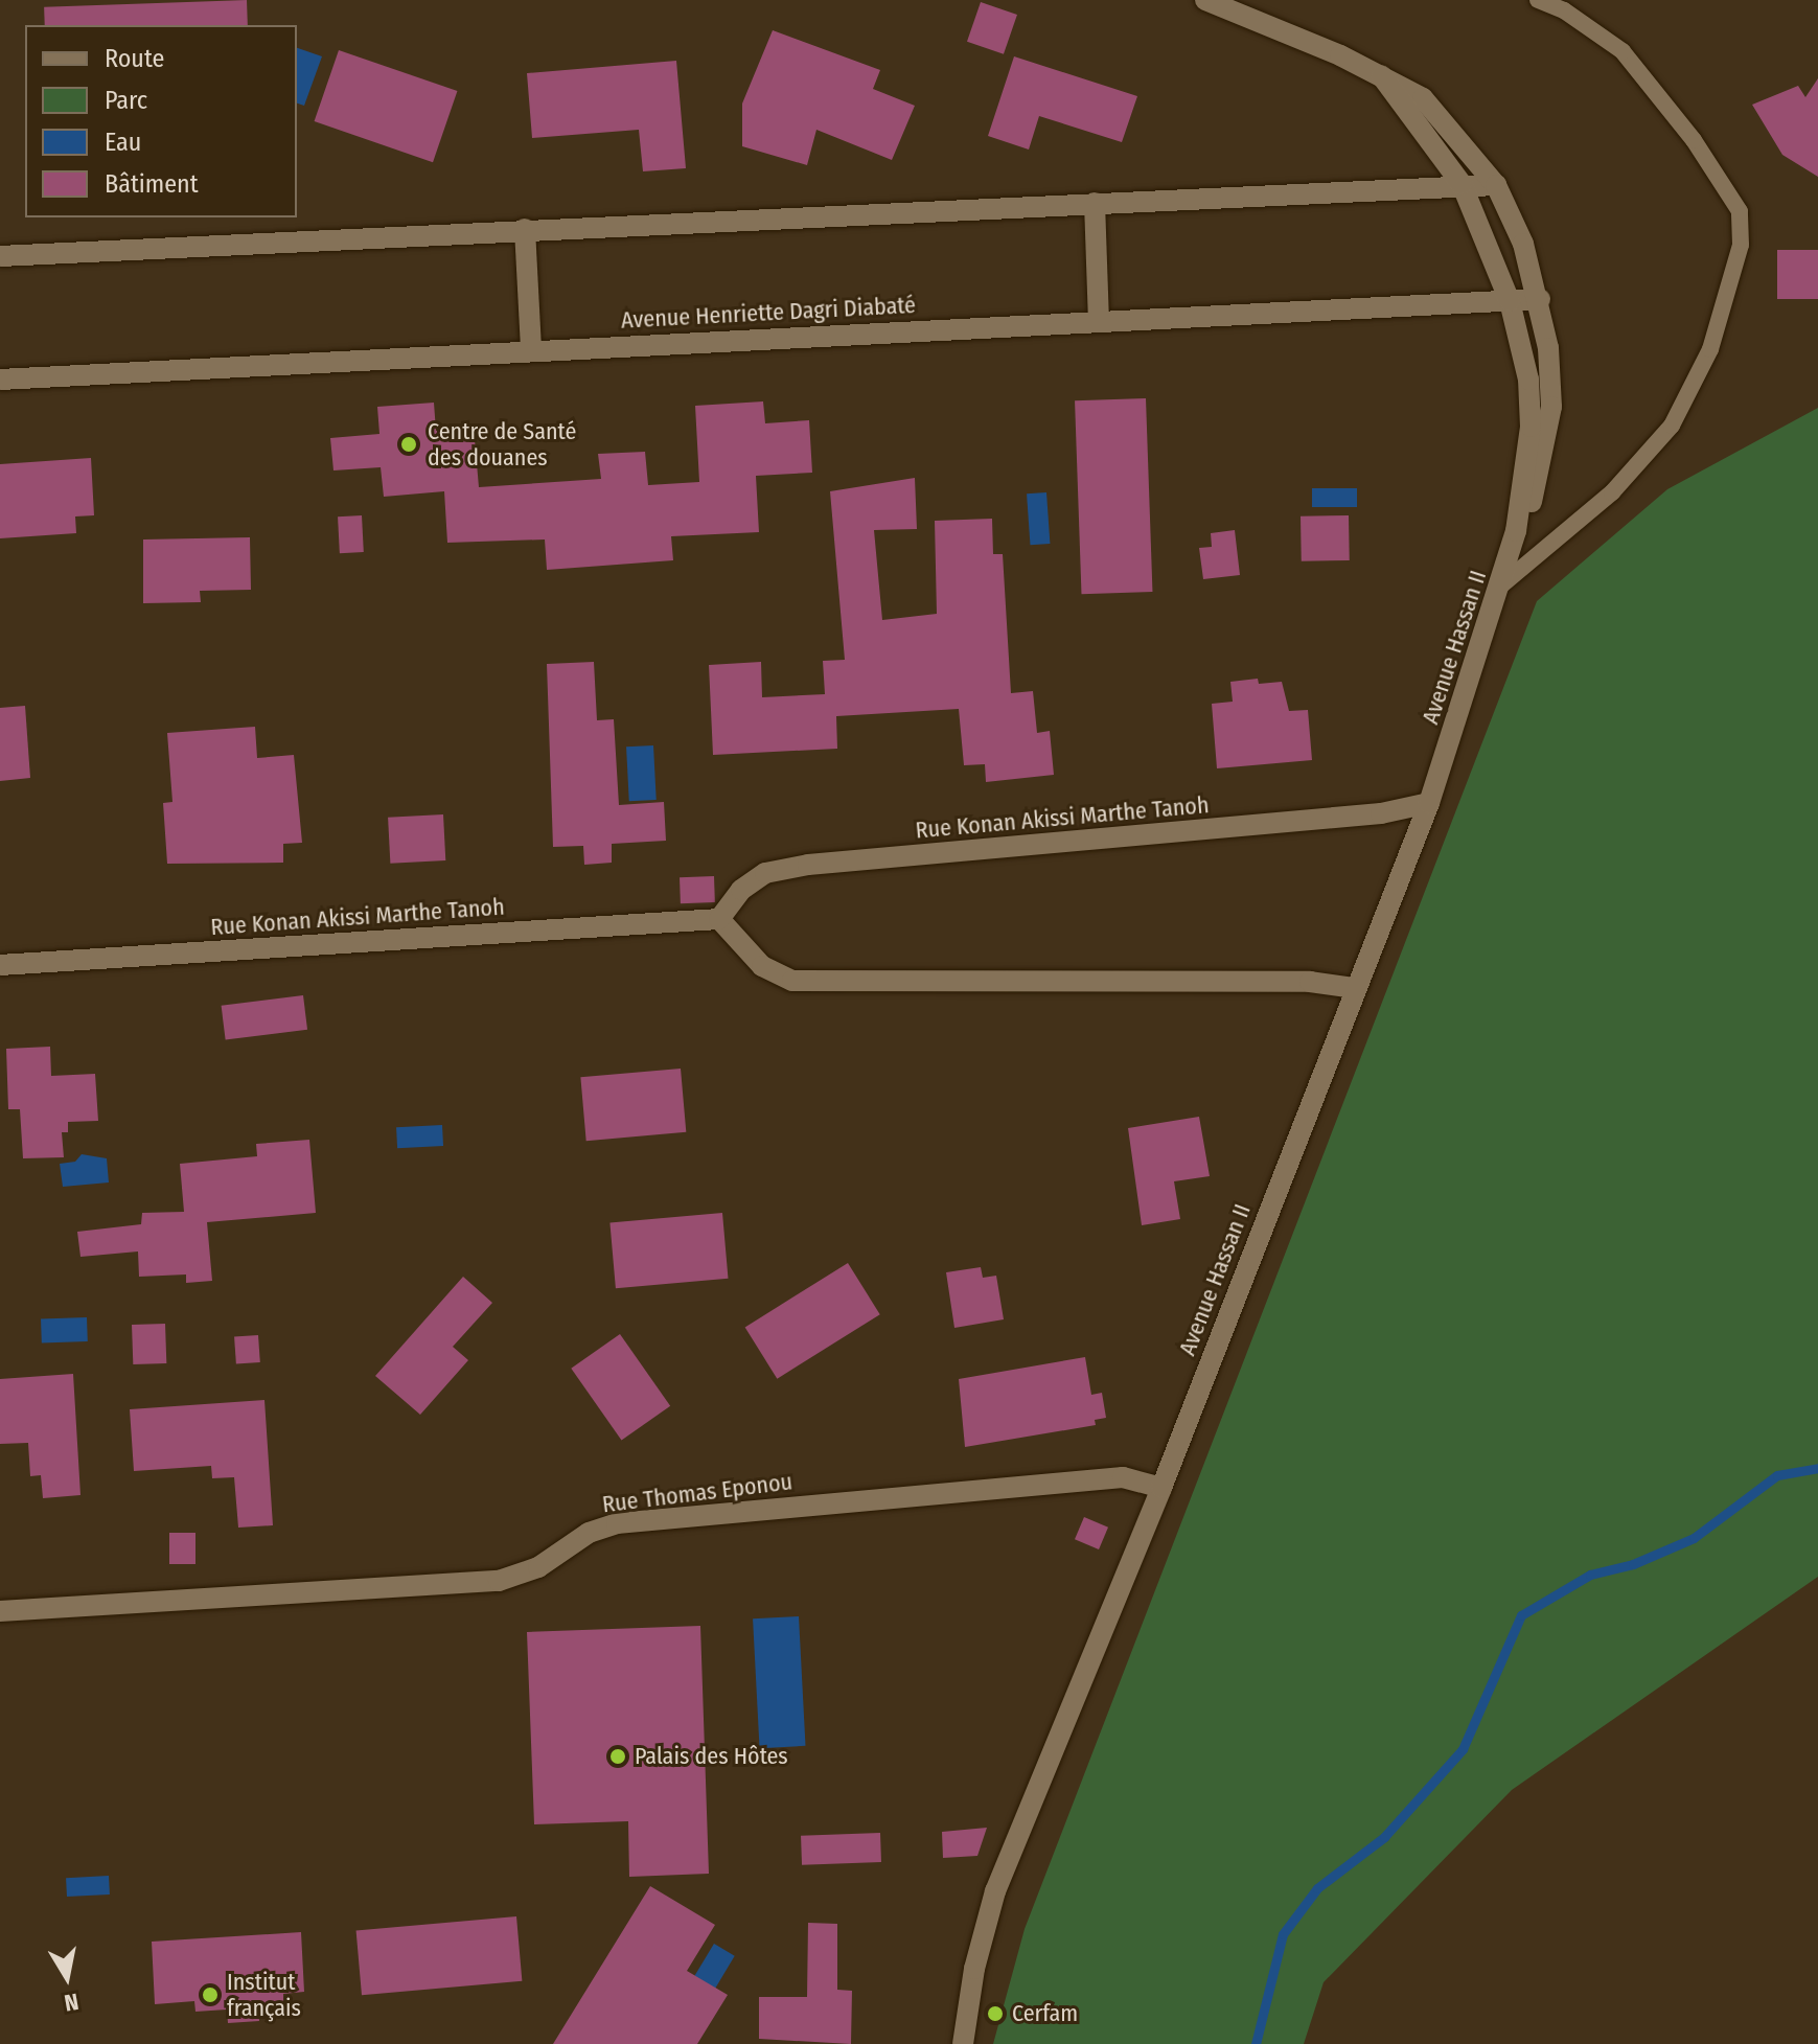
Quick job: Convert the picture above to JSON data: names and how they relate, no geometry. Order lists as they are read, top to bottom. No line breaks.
{"streets":{"street":["Avenue Henriette Dagri Diabaté","Avenue Hassan II","Rue Konan Akissi Marthe Tanoh","Rue Thomas Eponou"]},"crossings":[["Avenue Henriette Dagri Diabaté","Avenue Hassan II"],["Avenue Hassan II","Rue Konan Akissi Marthe Tanoh"],["Avenue Hassan II","Rue Thomas Eponou"]],"places":["Centre de Santé des douanes","Palais des Hôtes","Institut français","Cerfam"],"legend":["Route","Parc","Eau","Bâtiment"],"north":"bottom"}
